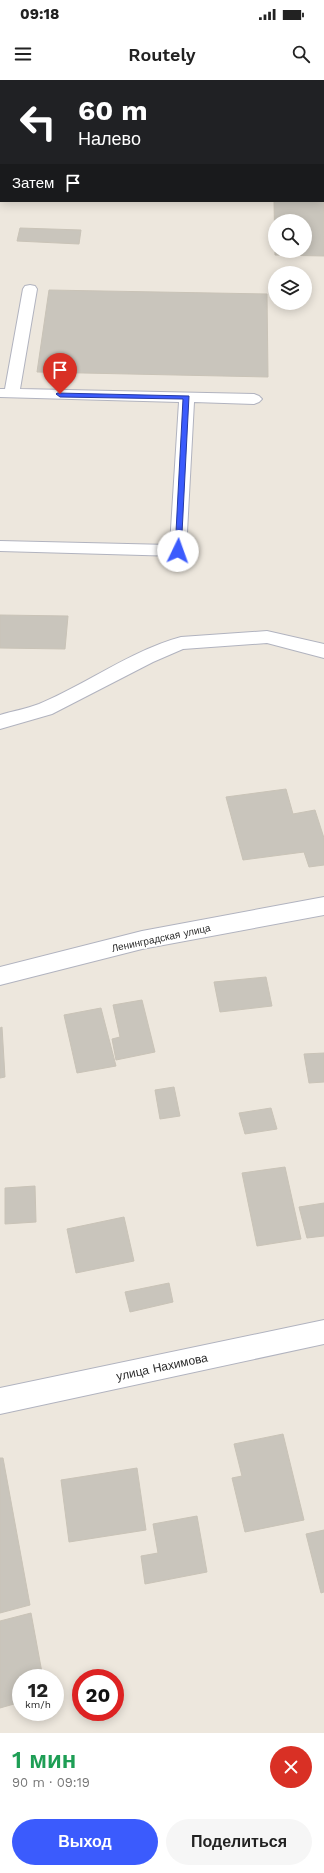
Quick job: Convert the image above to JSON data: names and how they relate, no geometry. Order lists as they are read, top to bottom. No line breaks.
{"streets":{"street":["Ленинградская улица","улица Нахимова"]},"page":{"status":"09:18","header":"Routely","turn":["60 m","Налево"],"then":"Затем","speed":"12 km/h","limit":"20","heading":["1 мин","90 m · 09:19"],"buttons":["Выход","Поделиться"]}}
